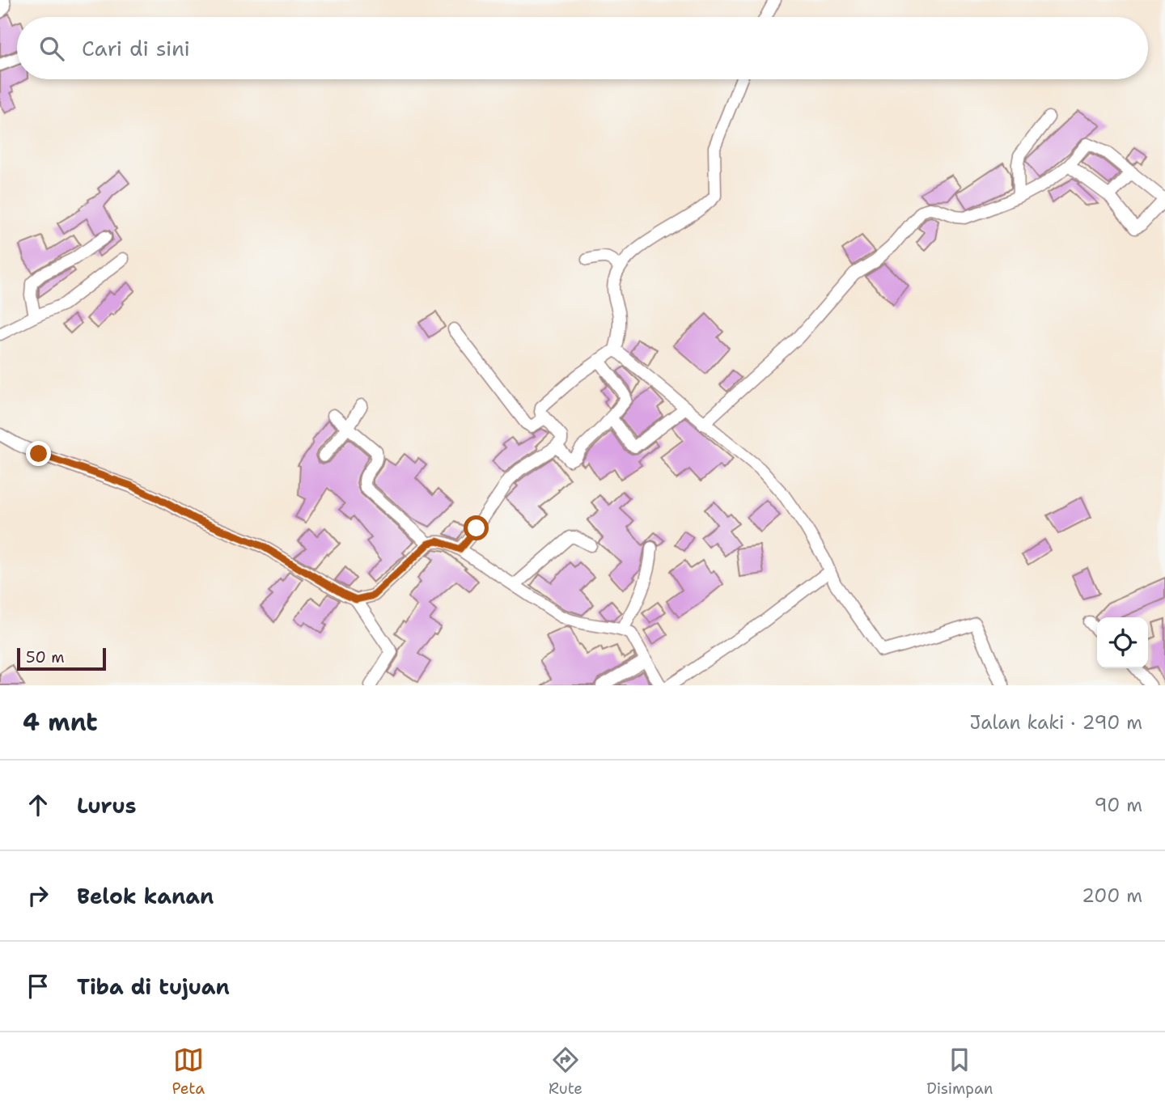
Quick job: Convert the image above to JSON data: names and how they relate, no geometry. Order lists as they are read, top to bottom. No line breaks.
{"scale_bar":"50 m","page":{"search":"Cari di sini","scale":"50 m","heading":["4 mnt","Jalan kaki · 290 m"],"list":[["Lurus","90 m"],["Belok kanan","200 m"],"Tiba di tujuan"],"nav":["Peta","Rute","Disimpan"]}}
